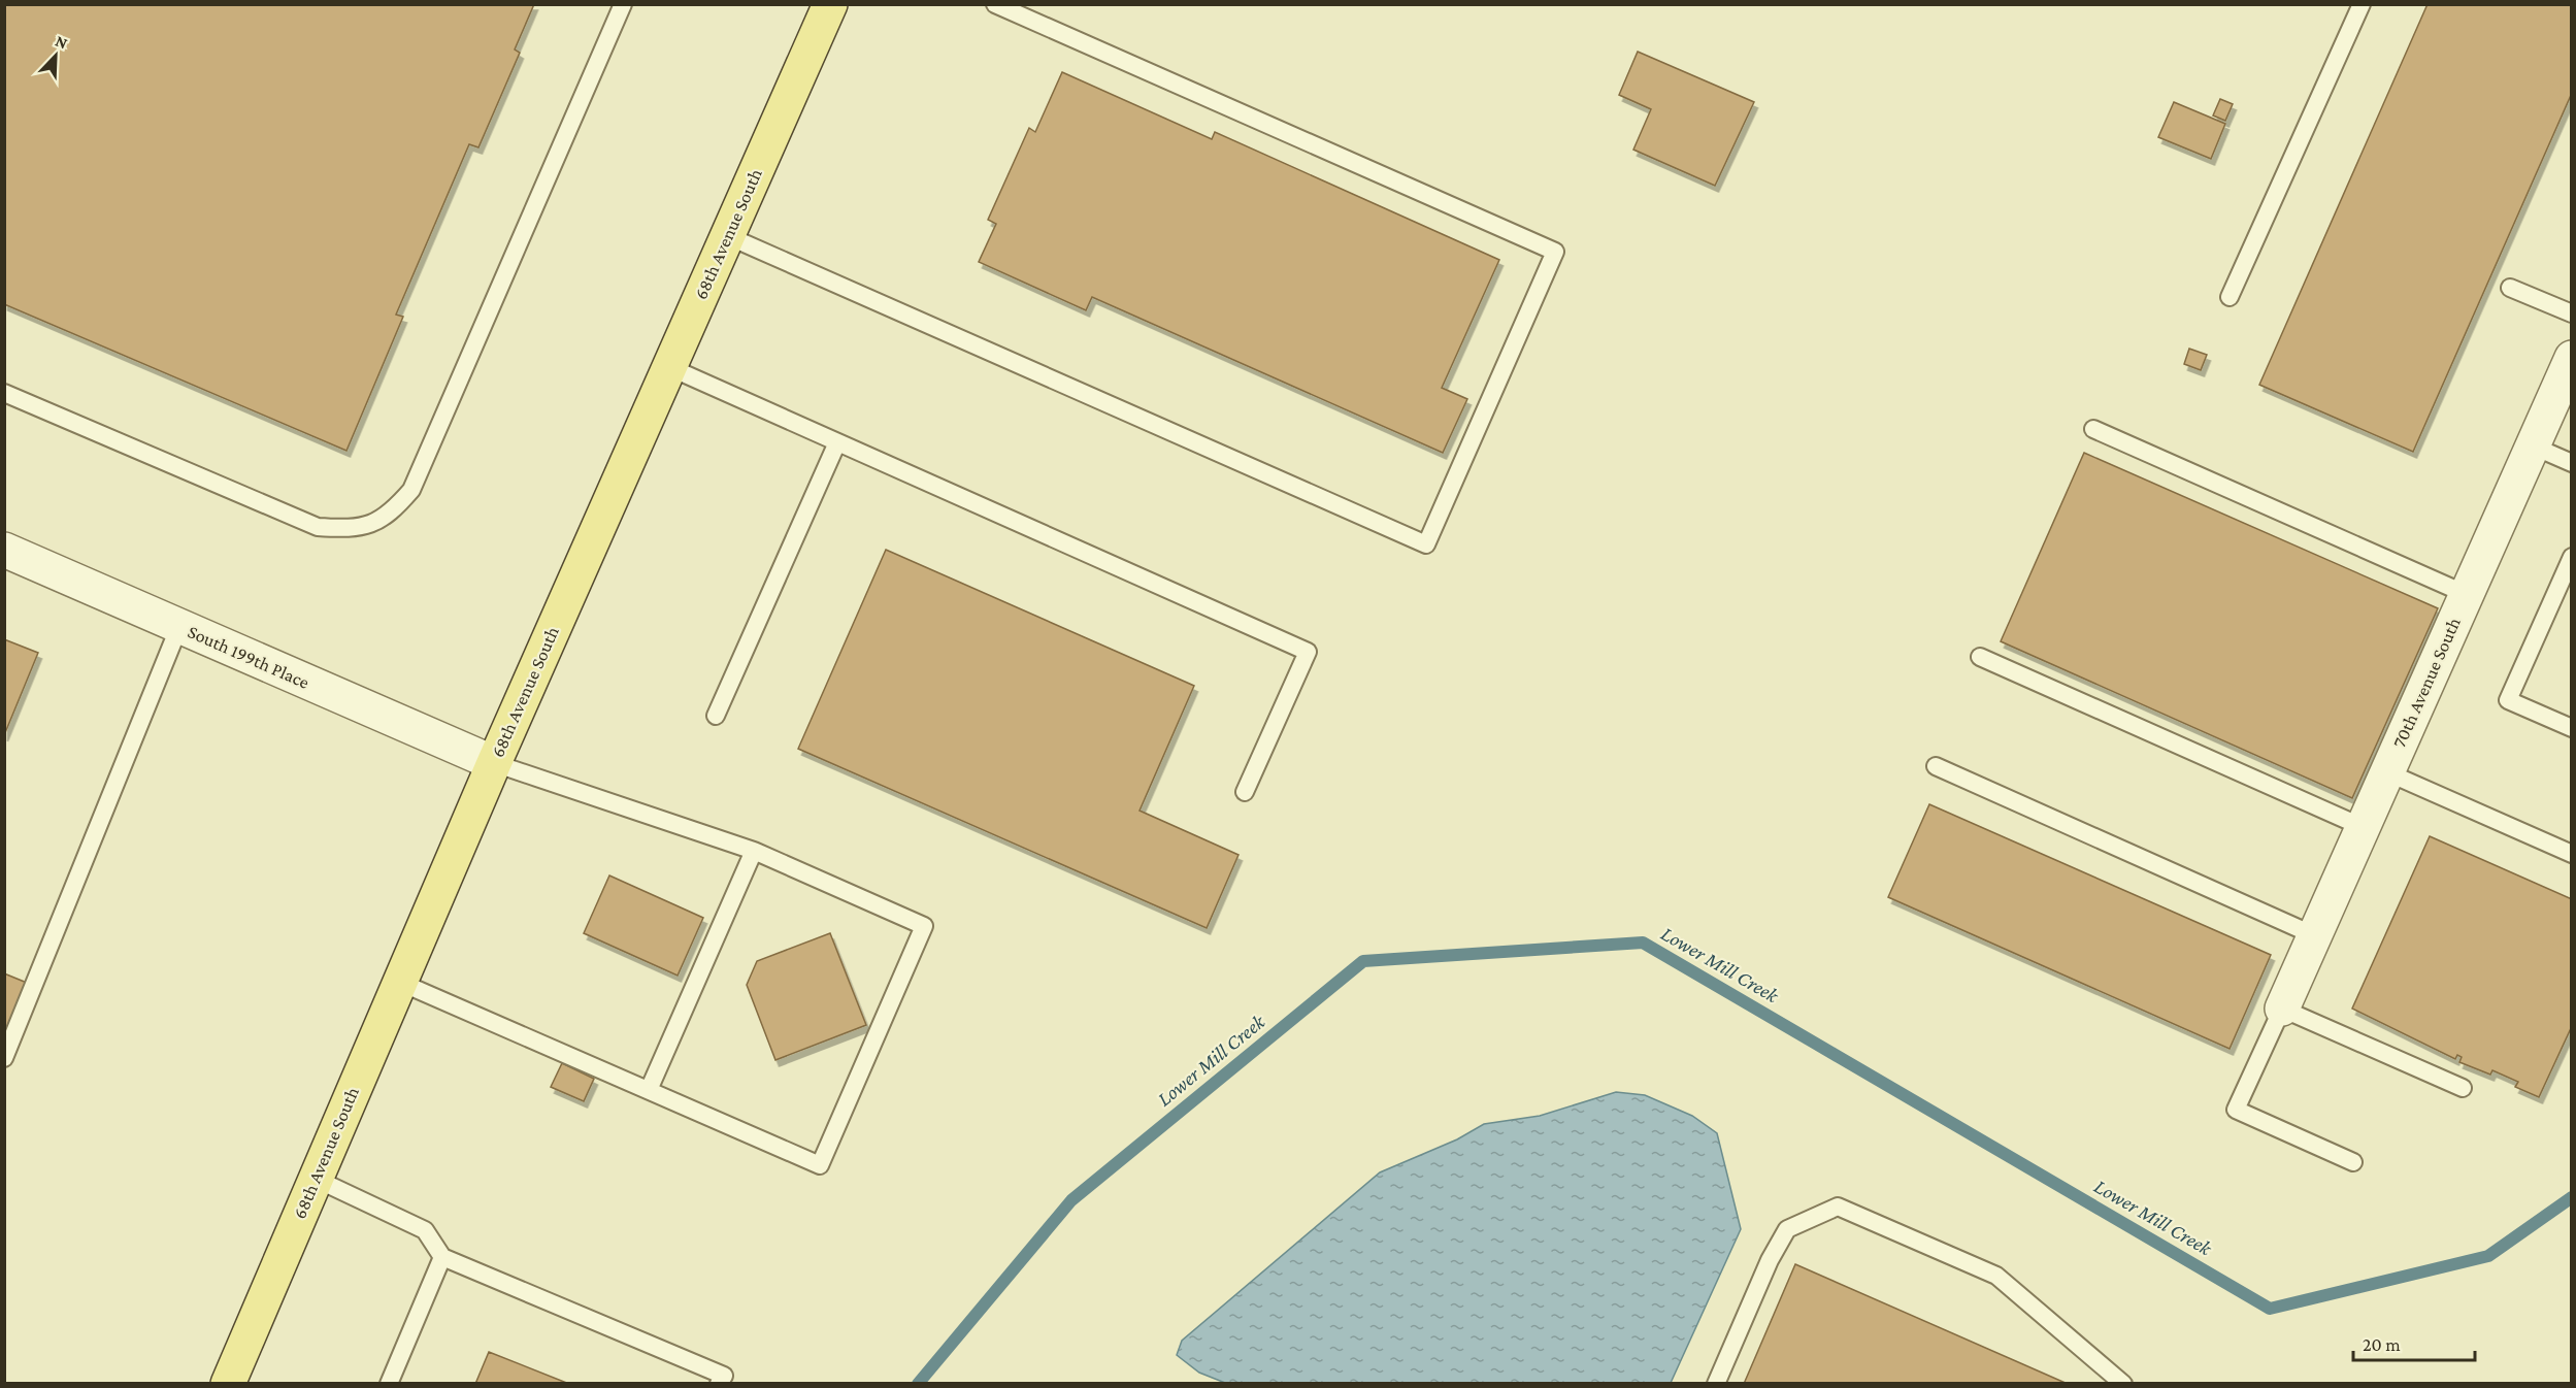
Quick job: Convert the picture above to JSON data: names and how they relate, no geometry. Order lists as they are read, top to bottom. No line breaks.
{"streets":{"main road":["68th Avenue South"],"street":["South 199th Place","70th Avenue South"]},"crossings":[["68th Avenue South","South 199th Place"]],"water":["Lower Mill Creek"],"scale_bar":"20 m","north":"top right"}
